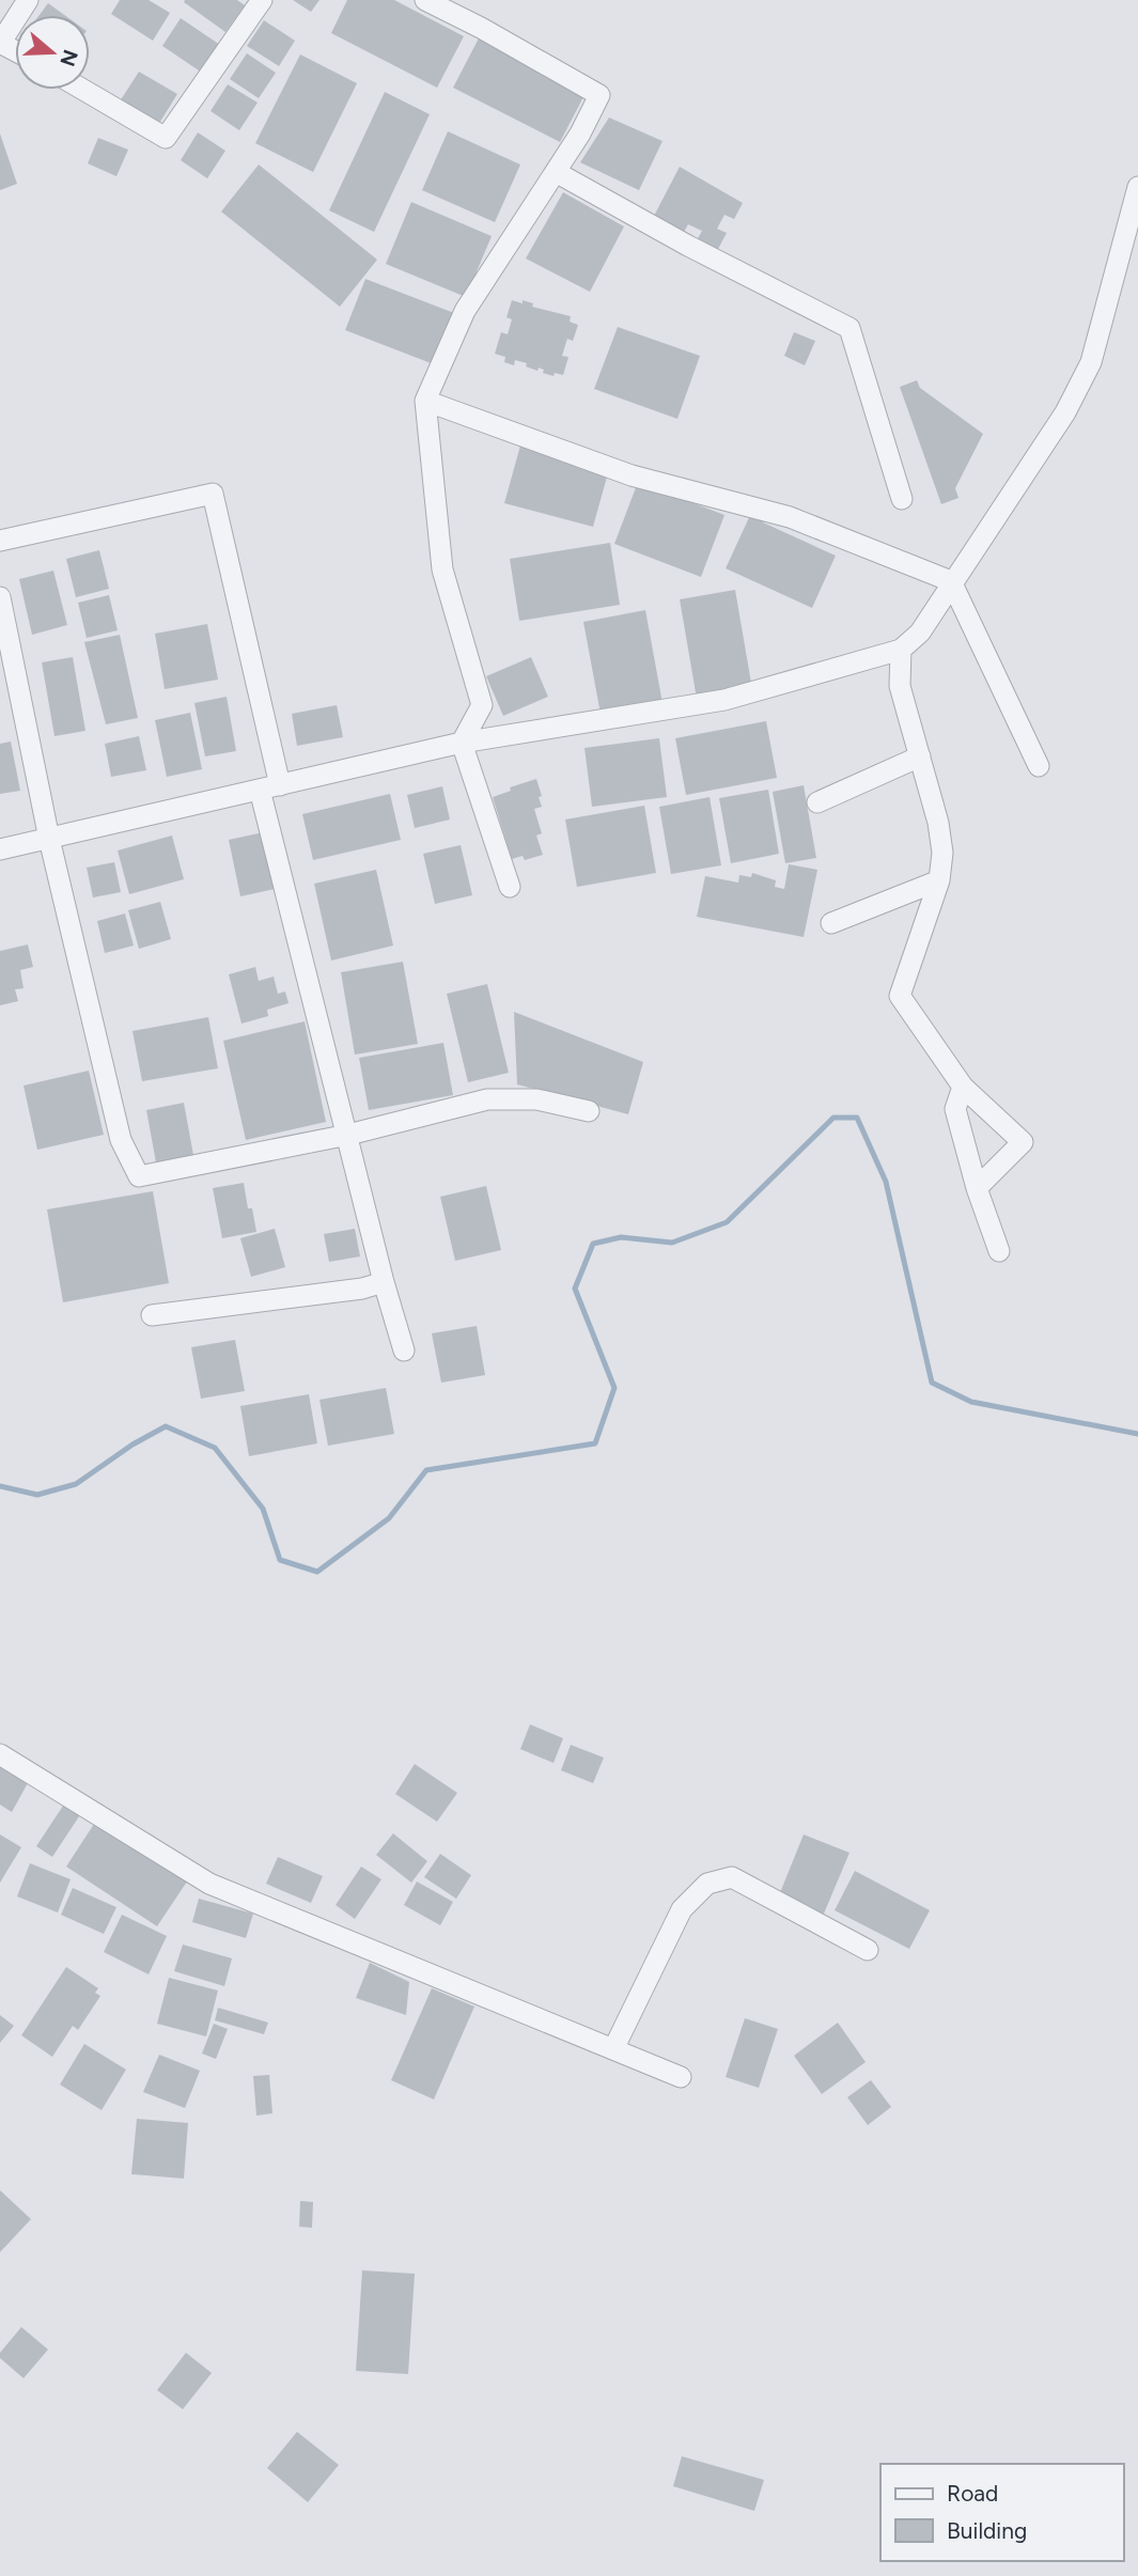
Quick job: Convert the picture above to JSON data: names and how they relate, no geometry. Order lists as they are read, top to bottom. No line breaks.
{"legend":["Road","Building"],"north":"right"}
